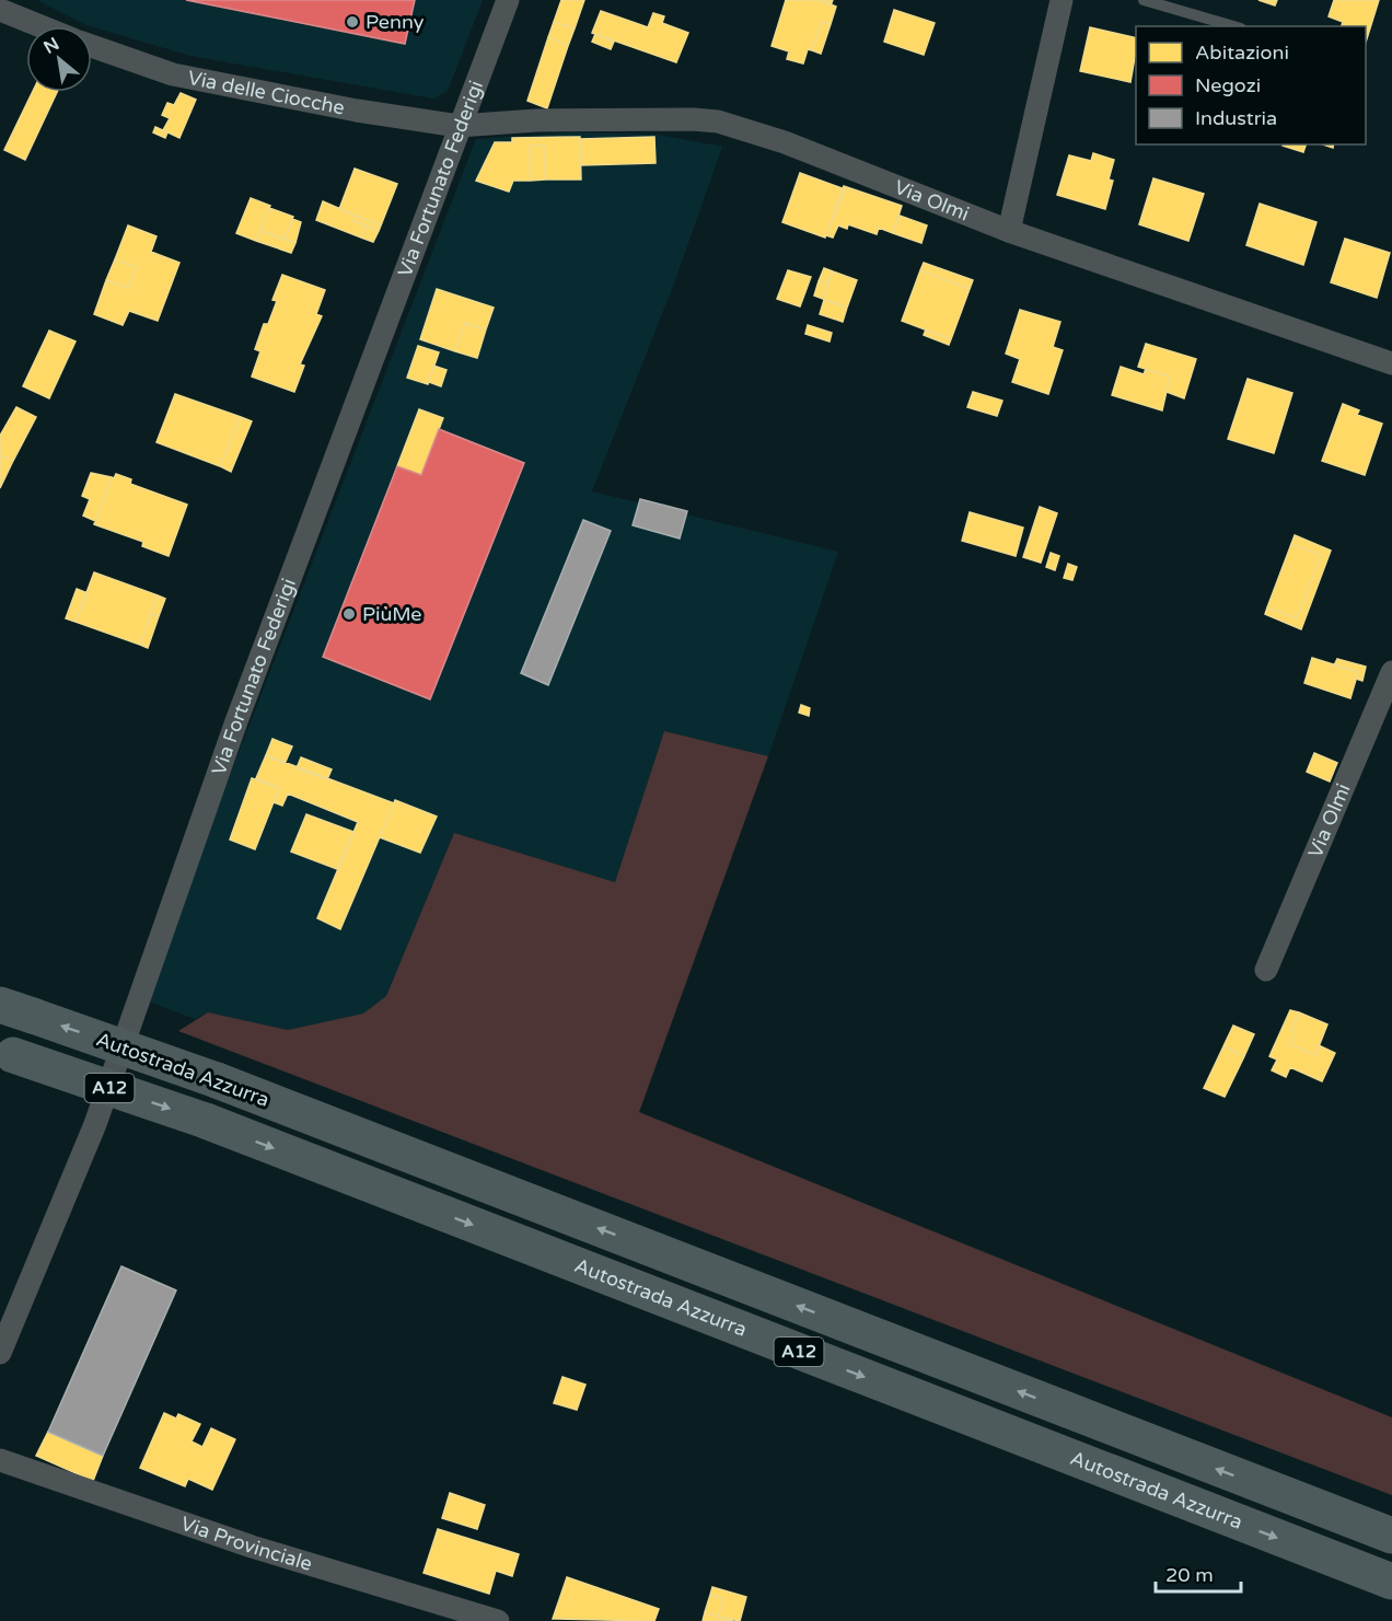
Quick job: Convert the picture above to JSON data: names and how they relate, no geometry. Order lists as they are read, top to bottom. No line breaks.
{"streets":{"highway":["Autostrada Azzurra","A12"],"street":["Via delle Ciocche","Via Fortunato Federigi","Via Olmi","Via Provinciale"]},"crossings":[["Via delle Ciocche","Via Fortunato Federigi"],["Via delle Ciocche","Via Olmi"],["Via Fortunato Federigi","Via Olmi"]],"places":["Penny","PiùMe"],"legend":["Abitazioni","Negozi","Industria"],"scale_bar":"20 m","north":"top left"}
